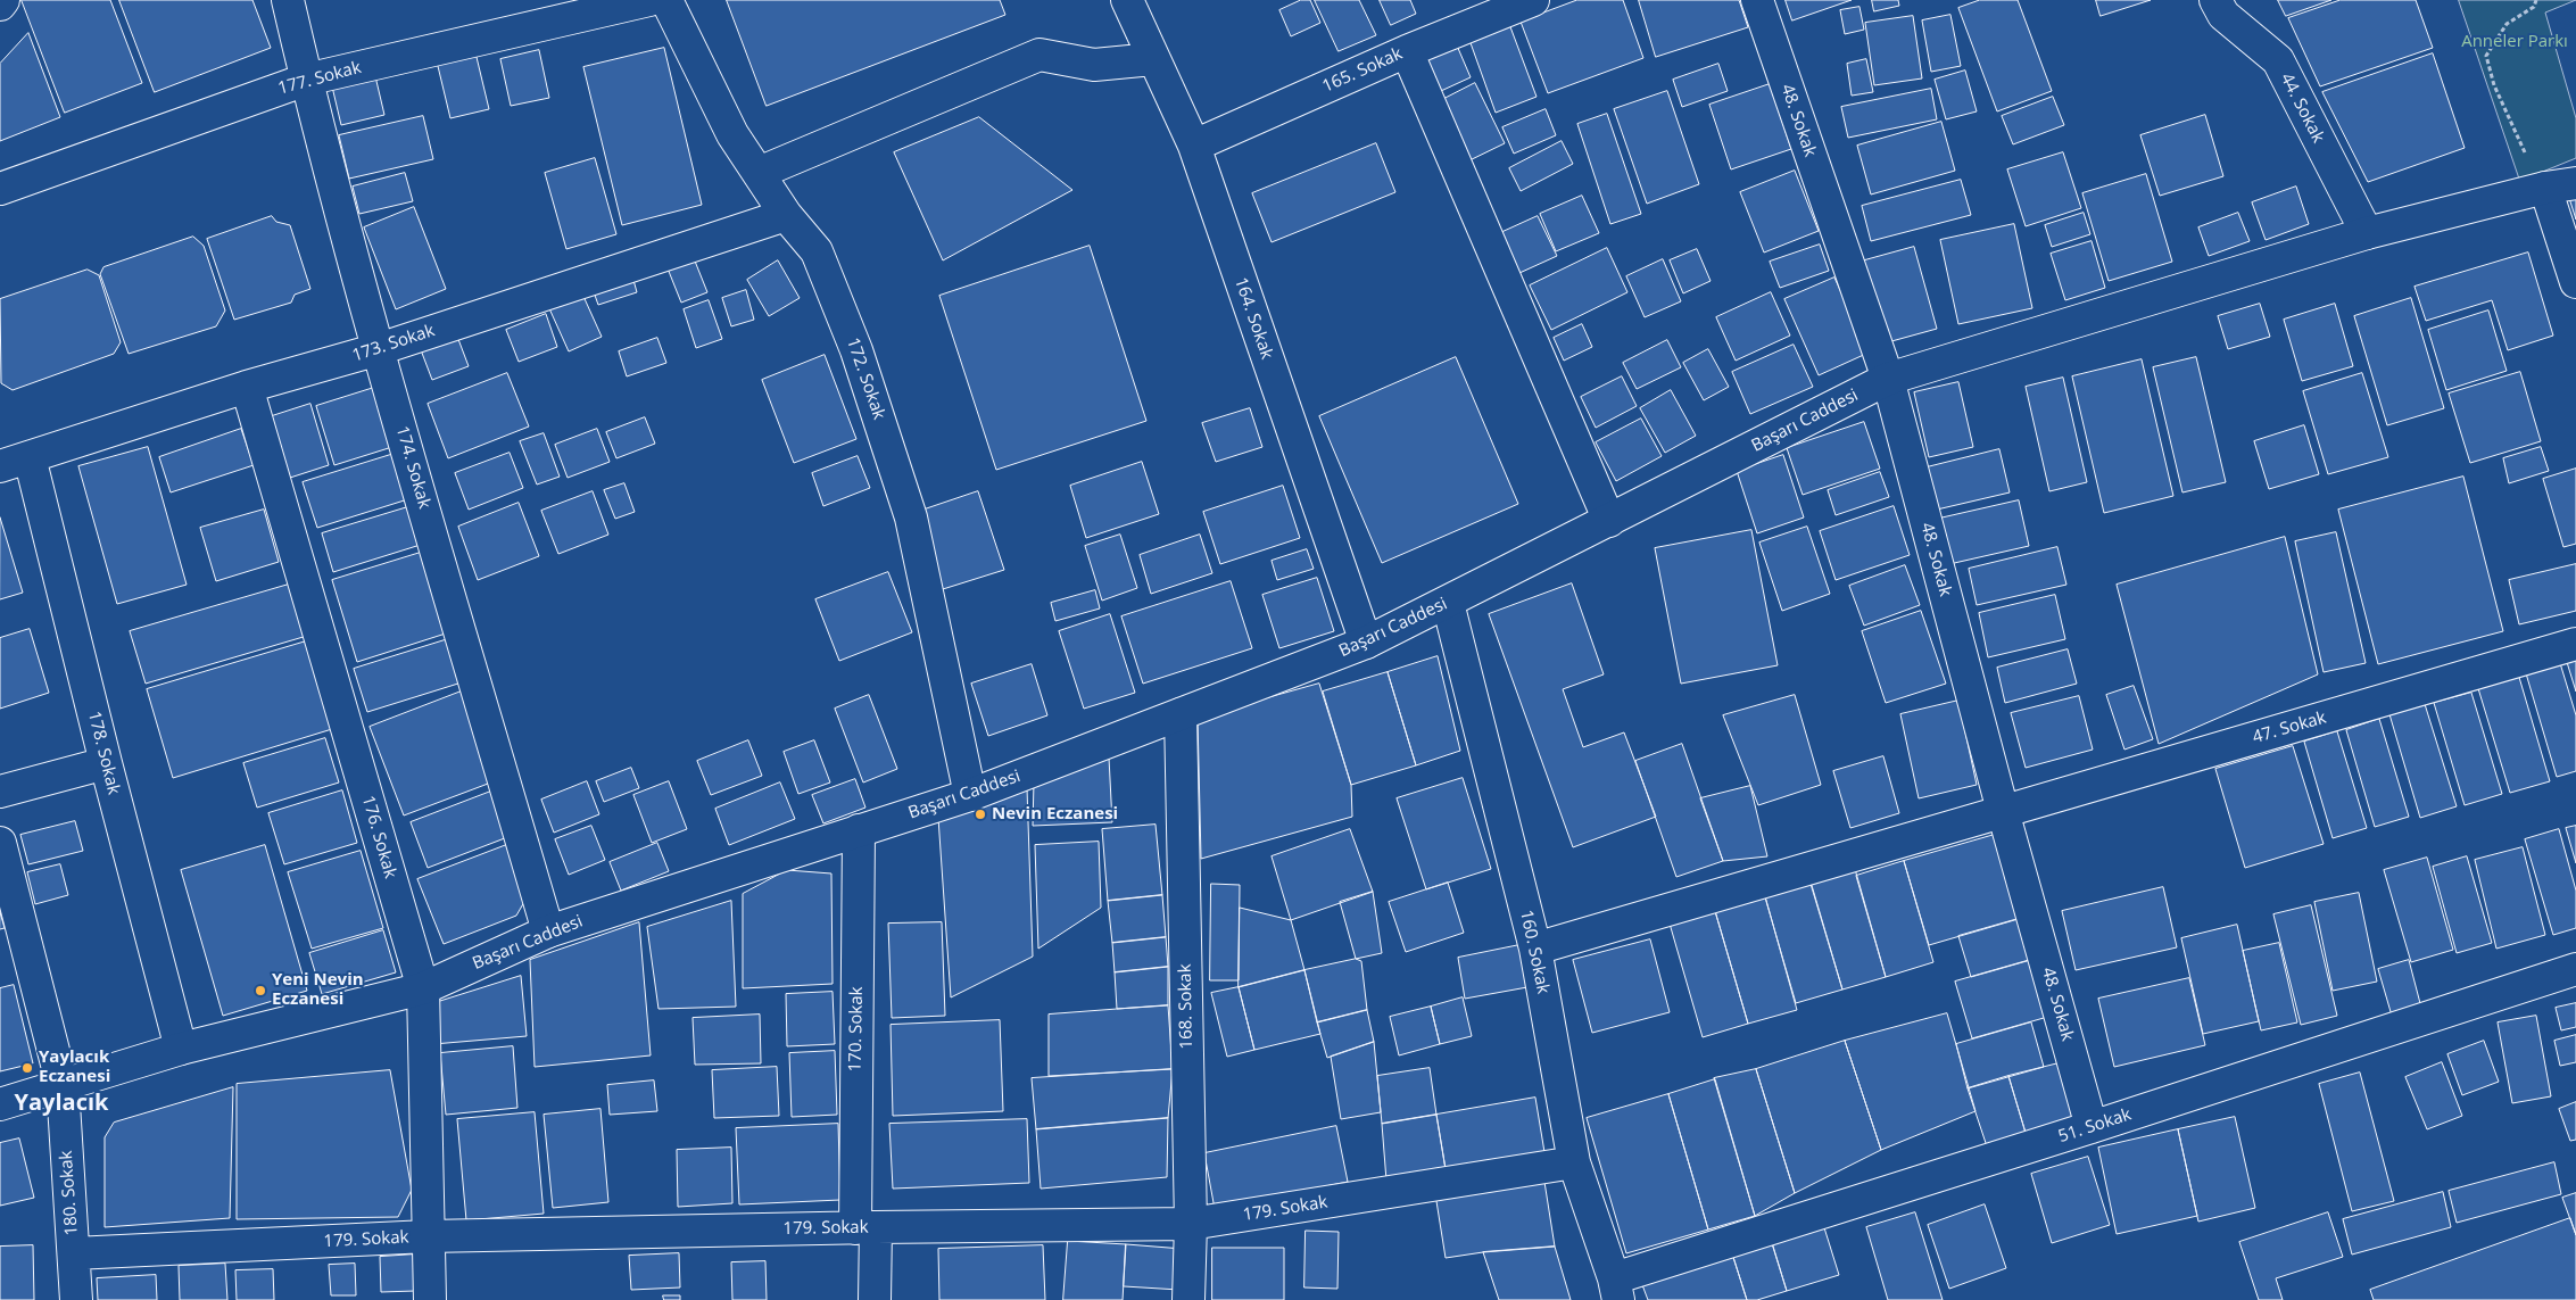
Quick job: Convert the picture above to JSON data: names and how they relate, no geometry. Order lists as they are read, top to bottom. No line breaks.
{"streets":{"street":["165. Sokak","177. Sokak","44. Sokak","48. Sokak","164. Sokak","173. Sokak","172. Sokak","Başarı Caddesi","174. Sokak","47. Sokak","178. Sokak","176. Sokak","160. Sokak","168. Sokak","170. Sokak","51. Sokak","180. Sokak","179. Sokak"]},"crossings":[["165. Sokak","164. Sokak"],["177. Sokak","174. Sokak"],["44. Sokak","Başarı Caddesi"],["48. Sokak","Başarı Caddesi"],["48. Sokak","47. Sokak"],["48. Sokak","51. Sokak"],["164. Sokak","Başarı Caddesi"],["173. Sokak","172. Sokak"],["173. Sokak","174. Sokak"],["173. Sokak","178. Sokak"],["173. Sokak","176. Sokak"],["172. Sokak","Başarı Caddesi"],["Başarı Caddesi","174. Sokak"],["Başarı Caddesi","178. Sokak"],["Başarı Caddesi","176. Sokak"],["Başarı Caddesi","160. Sokak"],["Başarı Caddesi","168. Sokak"],["Başarı Caddesi","170. Sokak"],["Başarı Caddesi","180. Sokak"],["47. Sokak","160. Sokak"],["176. Sokak","179. Sokak"],["160. Sokak","51. Sokak"],["160. Sokak","179. Sokak"],["168. Sokak","179. Sokak"],["170. Sokak","179. Sokak"],["180. Sokak","179. Sokak"]],"districts":["Yaylacık"],"parks":["Anneler Parkı"],"places":["Nevin Eczanesi","Yeni Nevin Eczanesi","Yaylacık Eczanesi"]}
